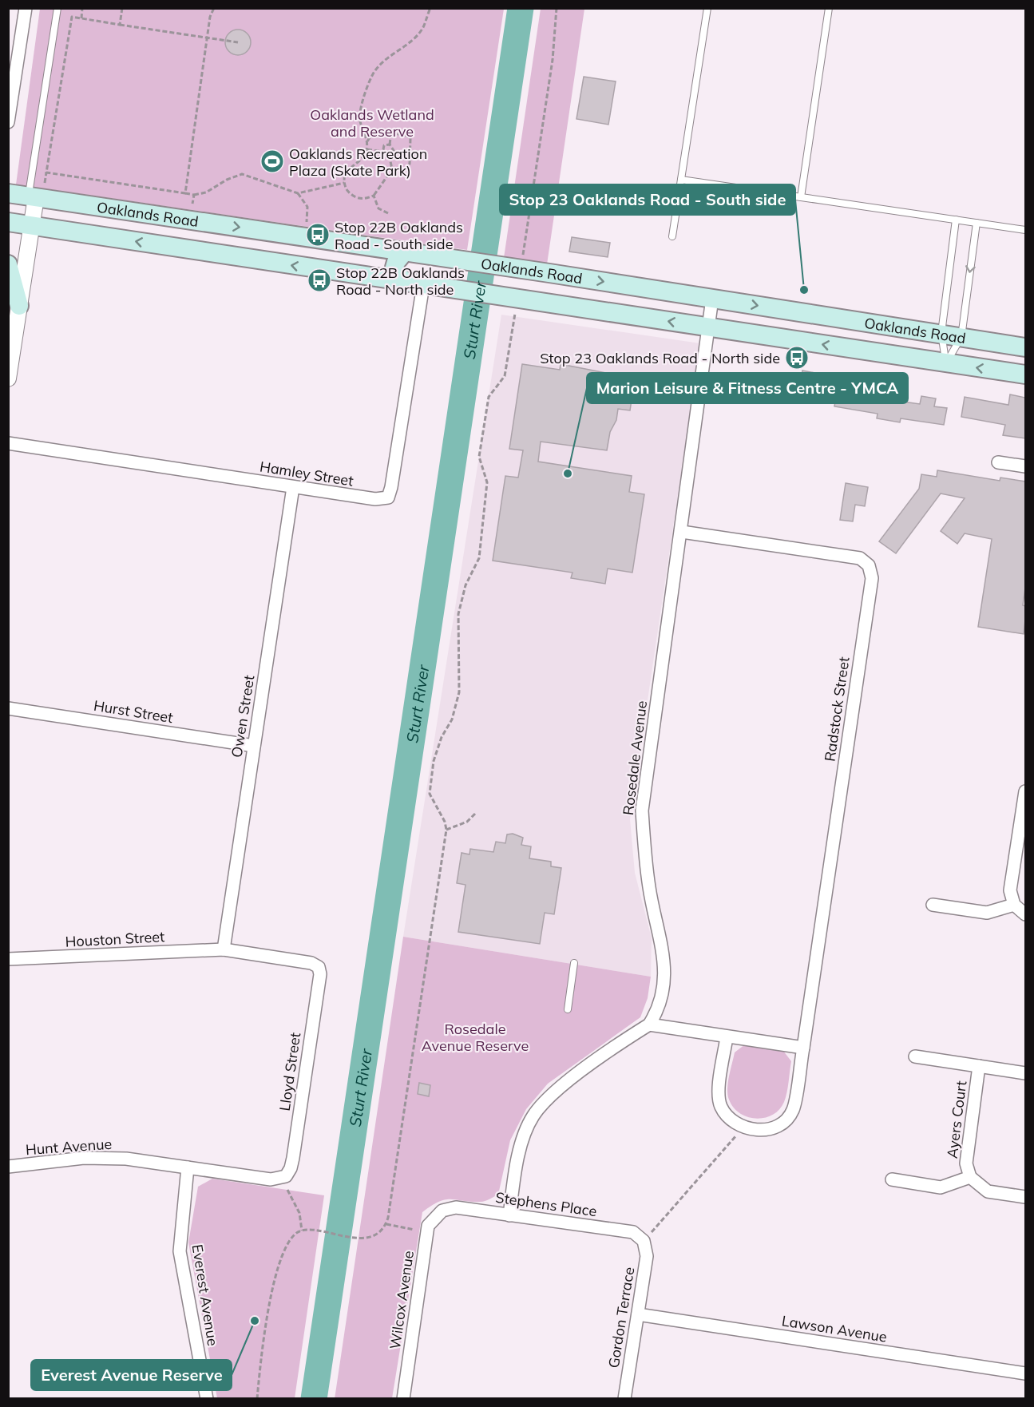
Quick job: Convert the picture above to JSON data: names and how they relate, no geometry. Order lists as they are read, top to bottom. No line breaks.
{"streets":{"main road":["Oaklands Road"],"street":["Hamley Street","Radstock Street","Hurst Street","Owen Street","Rosedale Avenue","Houston Street","Lloyd Street","Ayers Court","Hunt Avenue","Stephens Place","Everest Avenue","Wilcox Avenue","Gordon Terrace","Lawson Avenue"]},"crossings":[["Oaklands Road","Hamley Street"],["Oaklands Road","Rosedale Avenue"],["Hamley Street","Owen Street"],["Radstock Street","Rosedale Avenue"],["Hurst Street","Owen Street"],["Owen Street","Houston Street"],["Owen Street","Lloyd Street"],["Rosedale Avenue","Stephens Place"],["Houston Street","Lloyd Street"],["Hunt Avenue","Everest Avenue"],["Stephens Place","Wilcox Avenue"],["Stephens Place","Gordon Terrace"],["Gordon Terrace","Lawson Avenue"]],"water":["Sturt River"],"parks":["Oaklands Wetland and Reserve","Rosedale Avenue Reserve"],"places":{"sports":["Oaklands Recreation Plaza (Skate Park)"],"bus stop":["Stop 22B Oaklands Road - South side","Stop 22B Oaklands Road - North side","Stop 23 Oaklands Road - North side"],"other":["Stop 23 Oaklands Road - South side","Marion Leisure & Fitness Centre - YMCA","Everest Avenue Reserve"]}}
